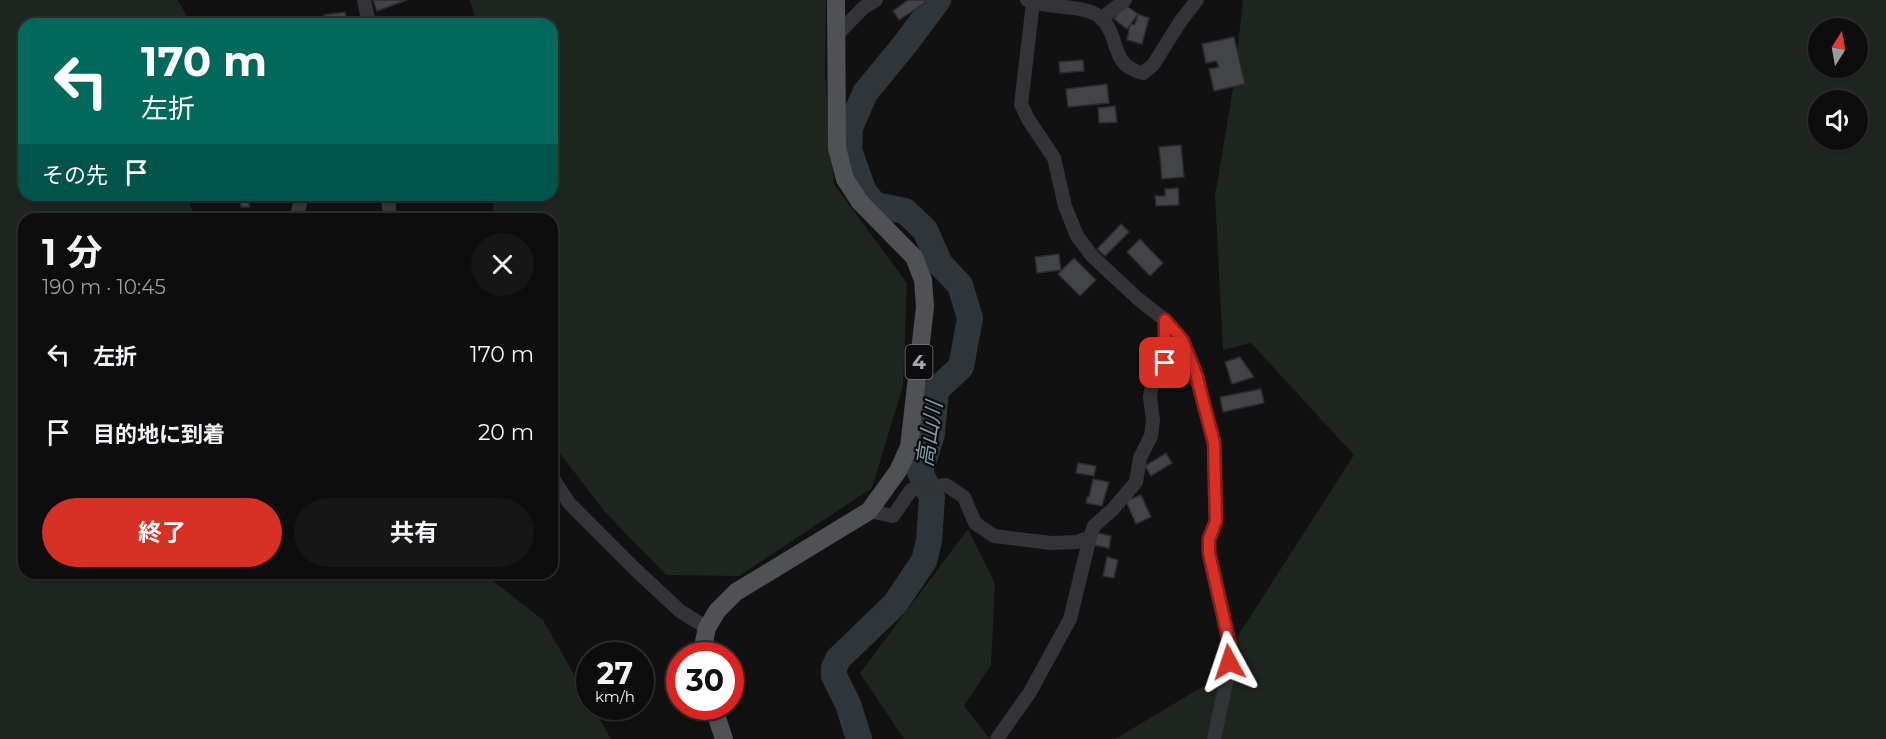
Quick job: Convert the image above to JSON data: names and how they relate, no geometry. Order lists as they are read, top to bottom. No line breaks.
{"streets":{"main road":["4"]},"water":["高山川"],"north":"top","page":{"turn":["170 m","左折"],"then":"その先","heading":["1 分","190 m · 10:45"],"list":[{"name":"左折","value":"170 m"},{"name":"目的地に到着","value":"20 m"}],"buttons":["終了","共有"],"speed":"27 km/h","limit":"30"}}
